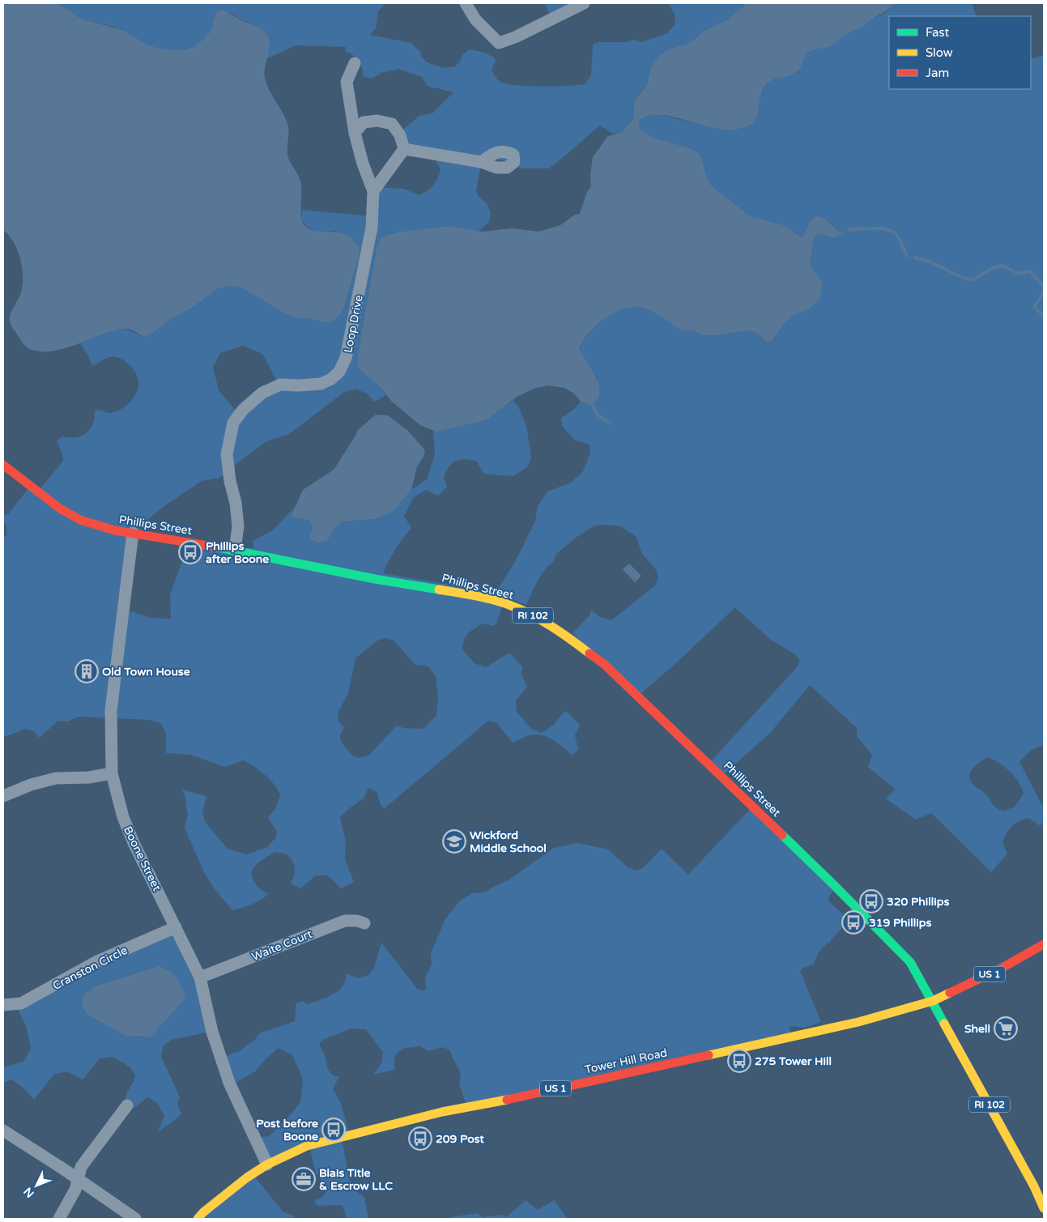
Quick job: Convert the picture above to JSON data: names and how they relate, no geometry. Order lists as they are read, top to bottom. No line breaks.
{"streets":{"main road":["Phillips Street","RI 102","US 1","Tower Hill Road"],"street":["Loop Drive","Boone Street","Waite Court","Cranston Circle"]},"crossings":[["Loop Drive","Phillips Street"],["Phillips Street","RI 102"],["Phillips Street","Boone Street"],["Phillips Street","Tower Hill Road"],["RI 102","Tower Hill Road"],["Boone Street","Waite Court"],["Boone Street","Cranston Circle"],["Boone Street","Tower Hill Road"]],"places":{"bus stop":["Phillips after Boone","320 Phillips","319 Phillips","275 Tower Hill","Post before Boone","209 Post"],"building":["Old Town House"],"school or university":["Wickford Middle School"],"supermarket":["Shell"],"office":["Blais Title & Escrow LLC"]},"legend":["Fast","Slow","Jam"],"north":"bottom left"}
